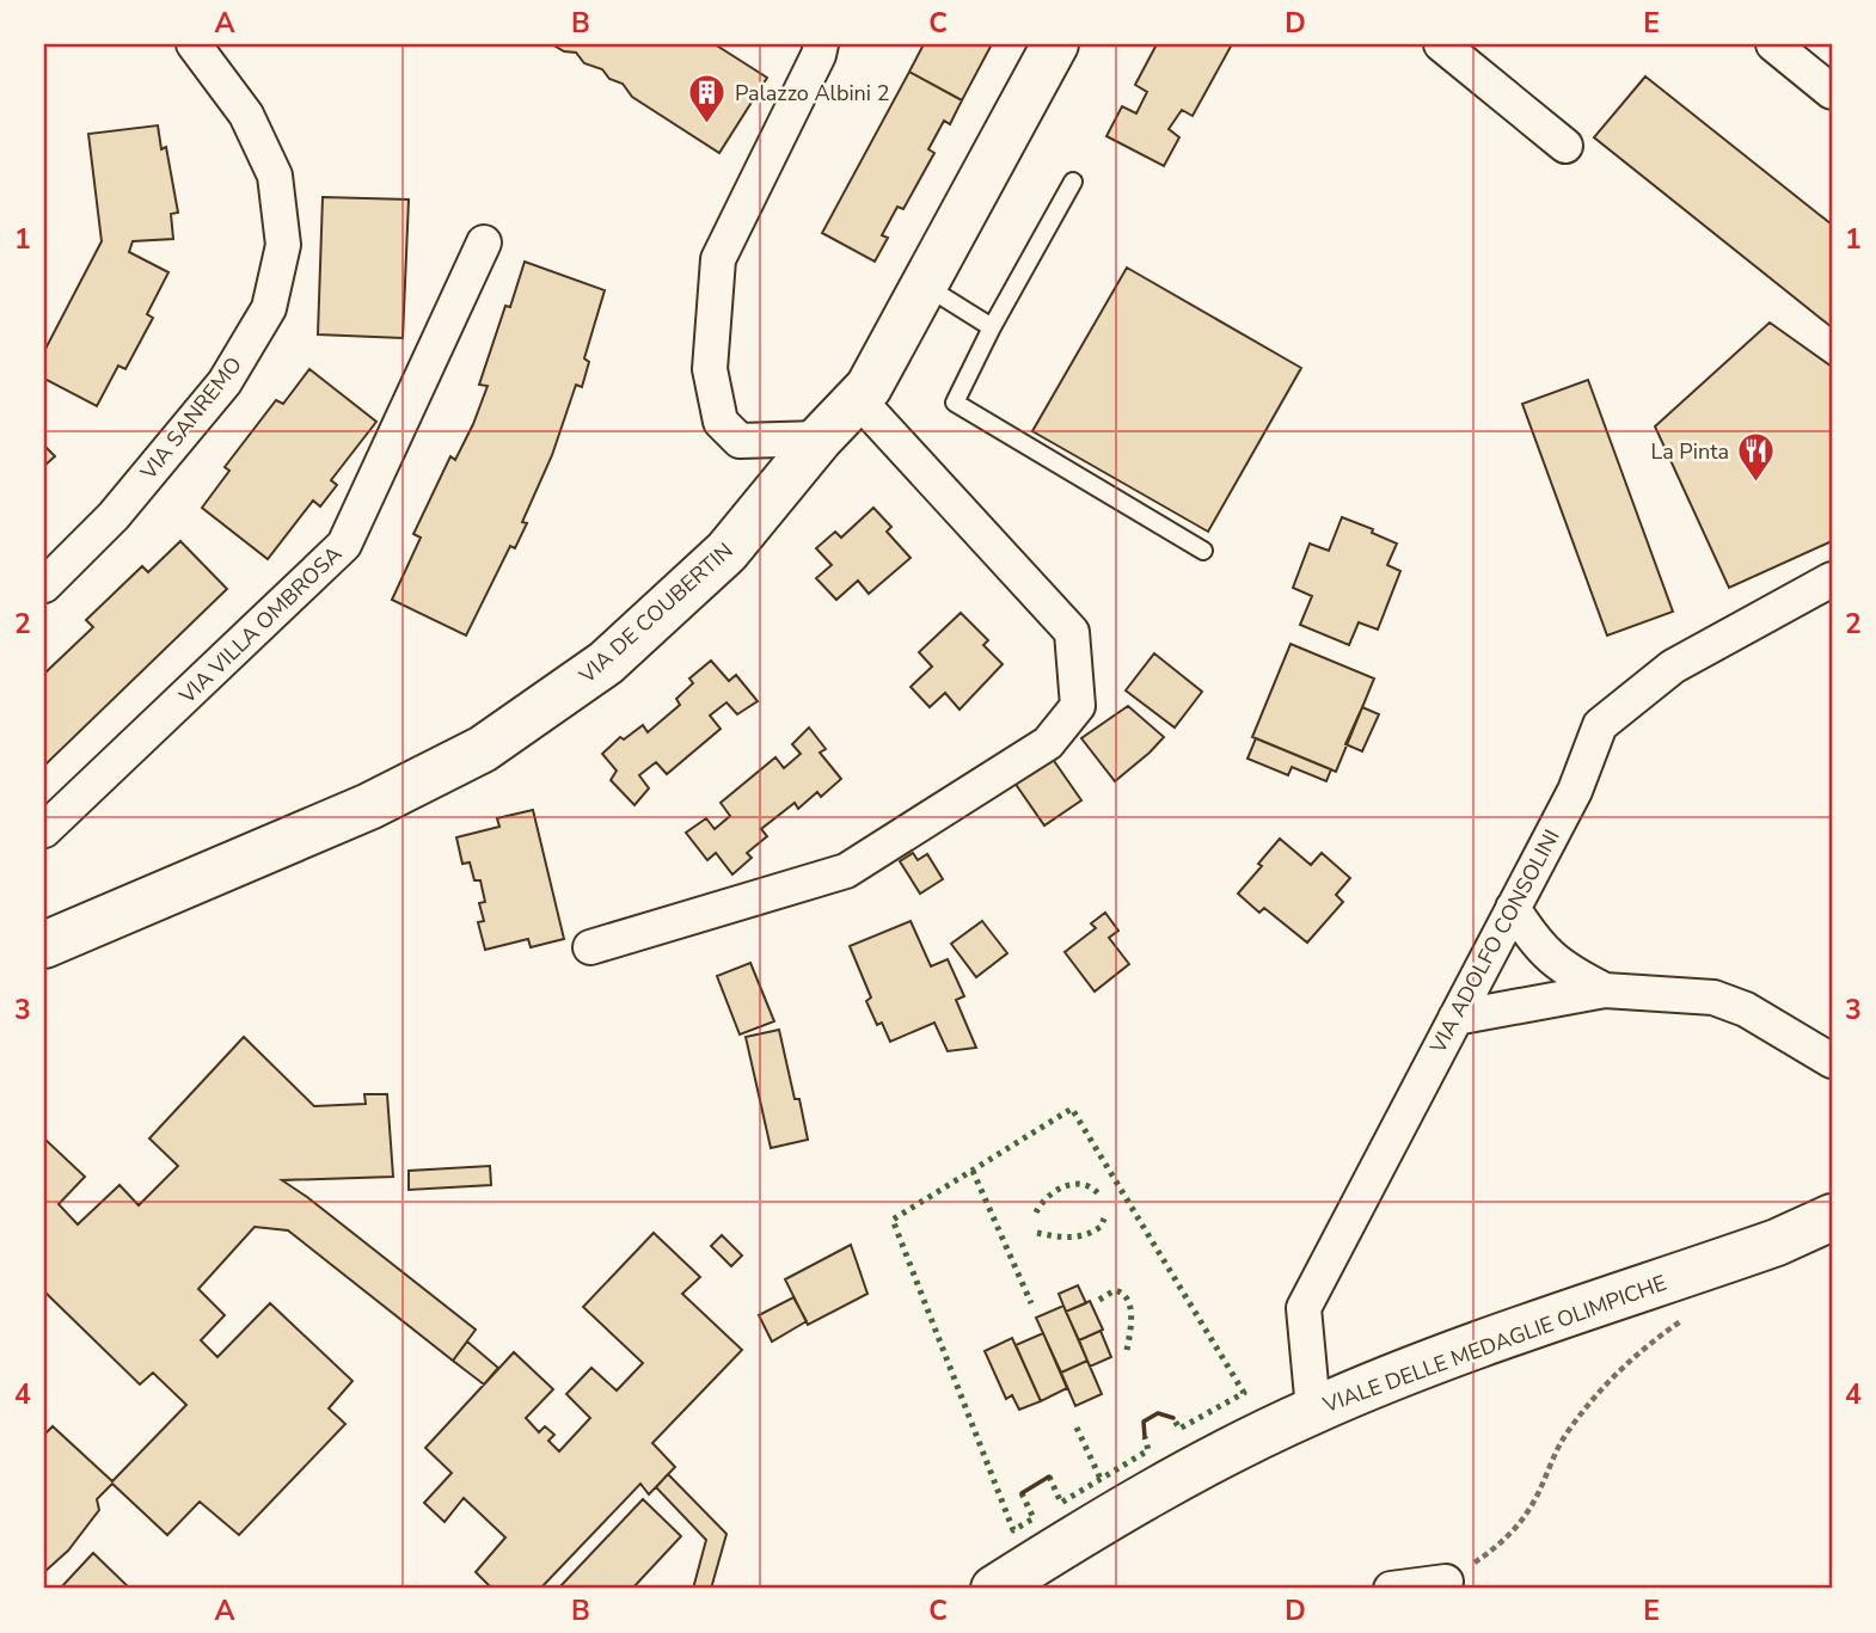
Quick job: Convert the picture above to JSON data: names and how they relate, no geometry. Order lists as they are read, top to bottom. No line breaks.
{"streets":{"main road":["VIA DE COUBERTIN","VIALE DELLE MEDAGLIE OLIMPICHE"],"street":["VIA SANREMO","VIA VILLA OMBROSA","VIA ADOLFO CONSOLINI"]},"crossings":[["VIA ADOLFO CONSOLINI","VIALE DELLE MEDAGLIE OLIMPICHE"]],"places":{"building":["Palazzo Albini 2"],"restaurant":["La Pinta"]},"grid":{"columns":["A","B","C","D","E"],"rows":["1","2","3","4"]}}
